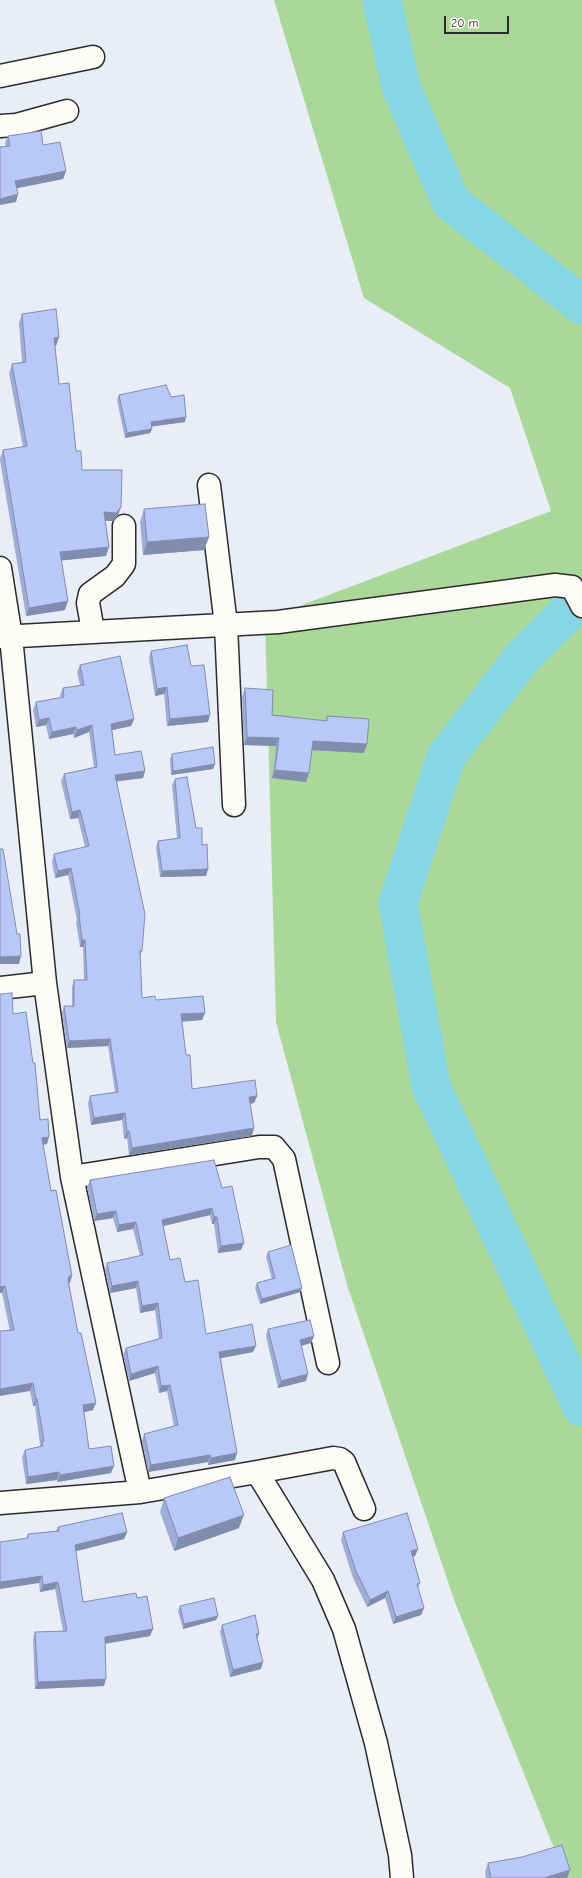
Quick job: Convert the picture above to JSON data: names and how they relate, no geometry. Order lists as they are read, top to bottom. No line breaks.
{"scale_bar":"20 m"}
